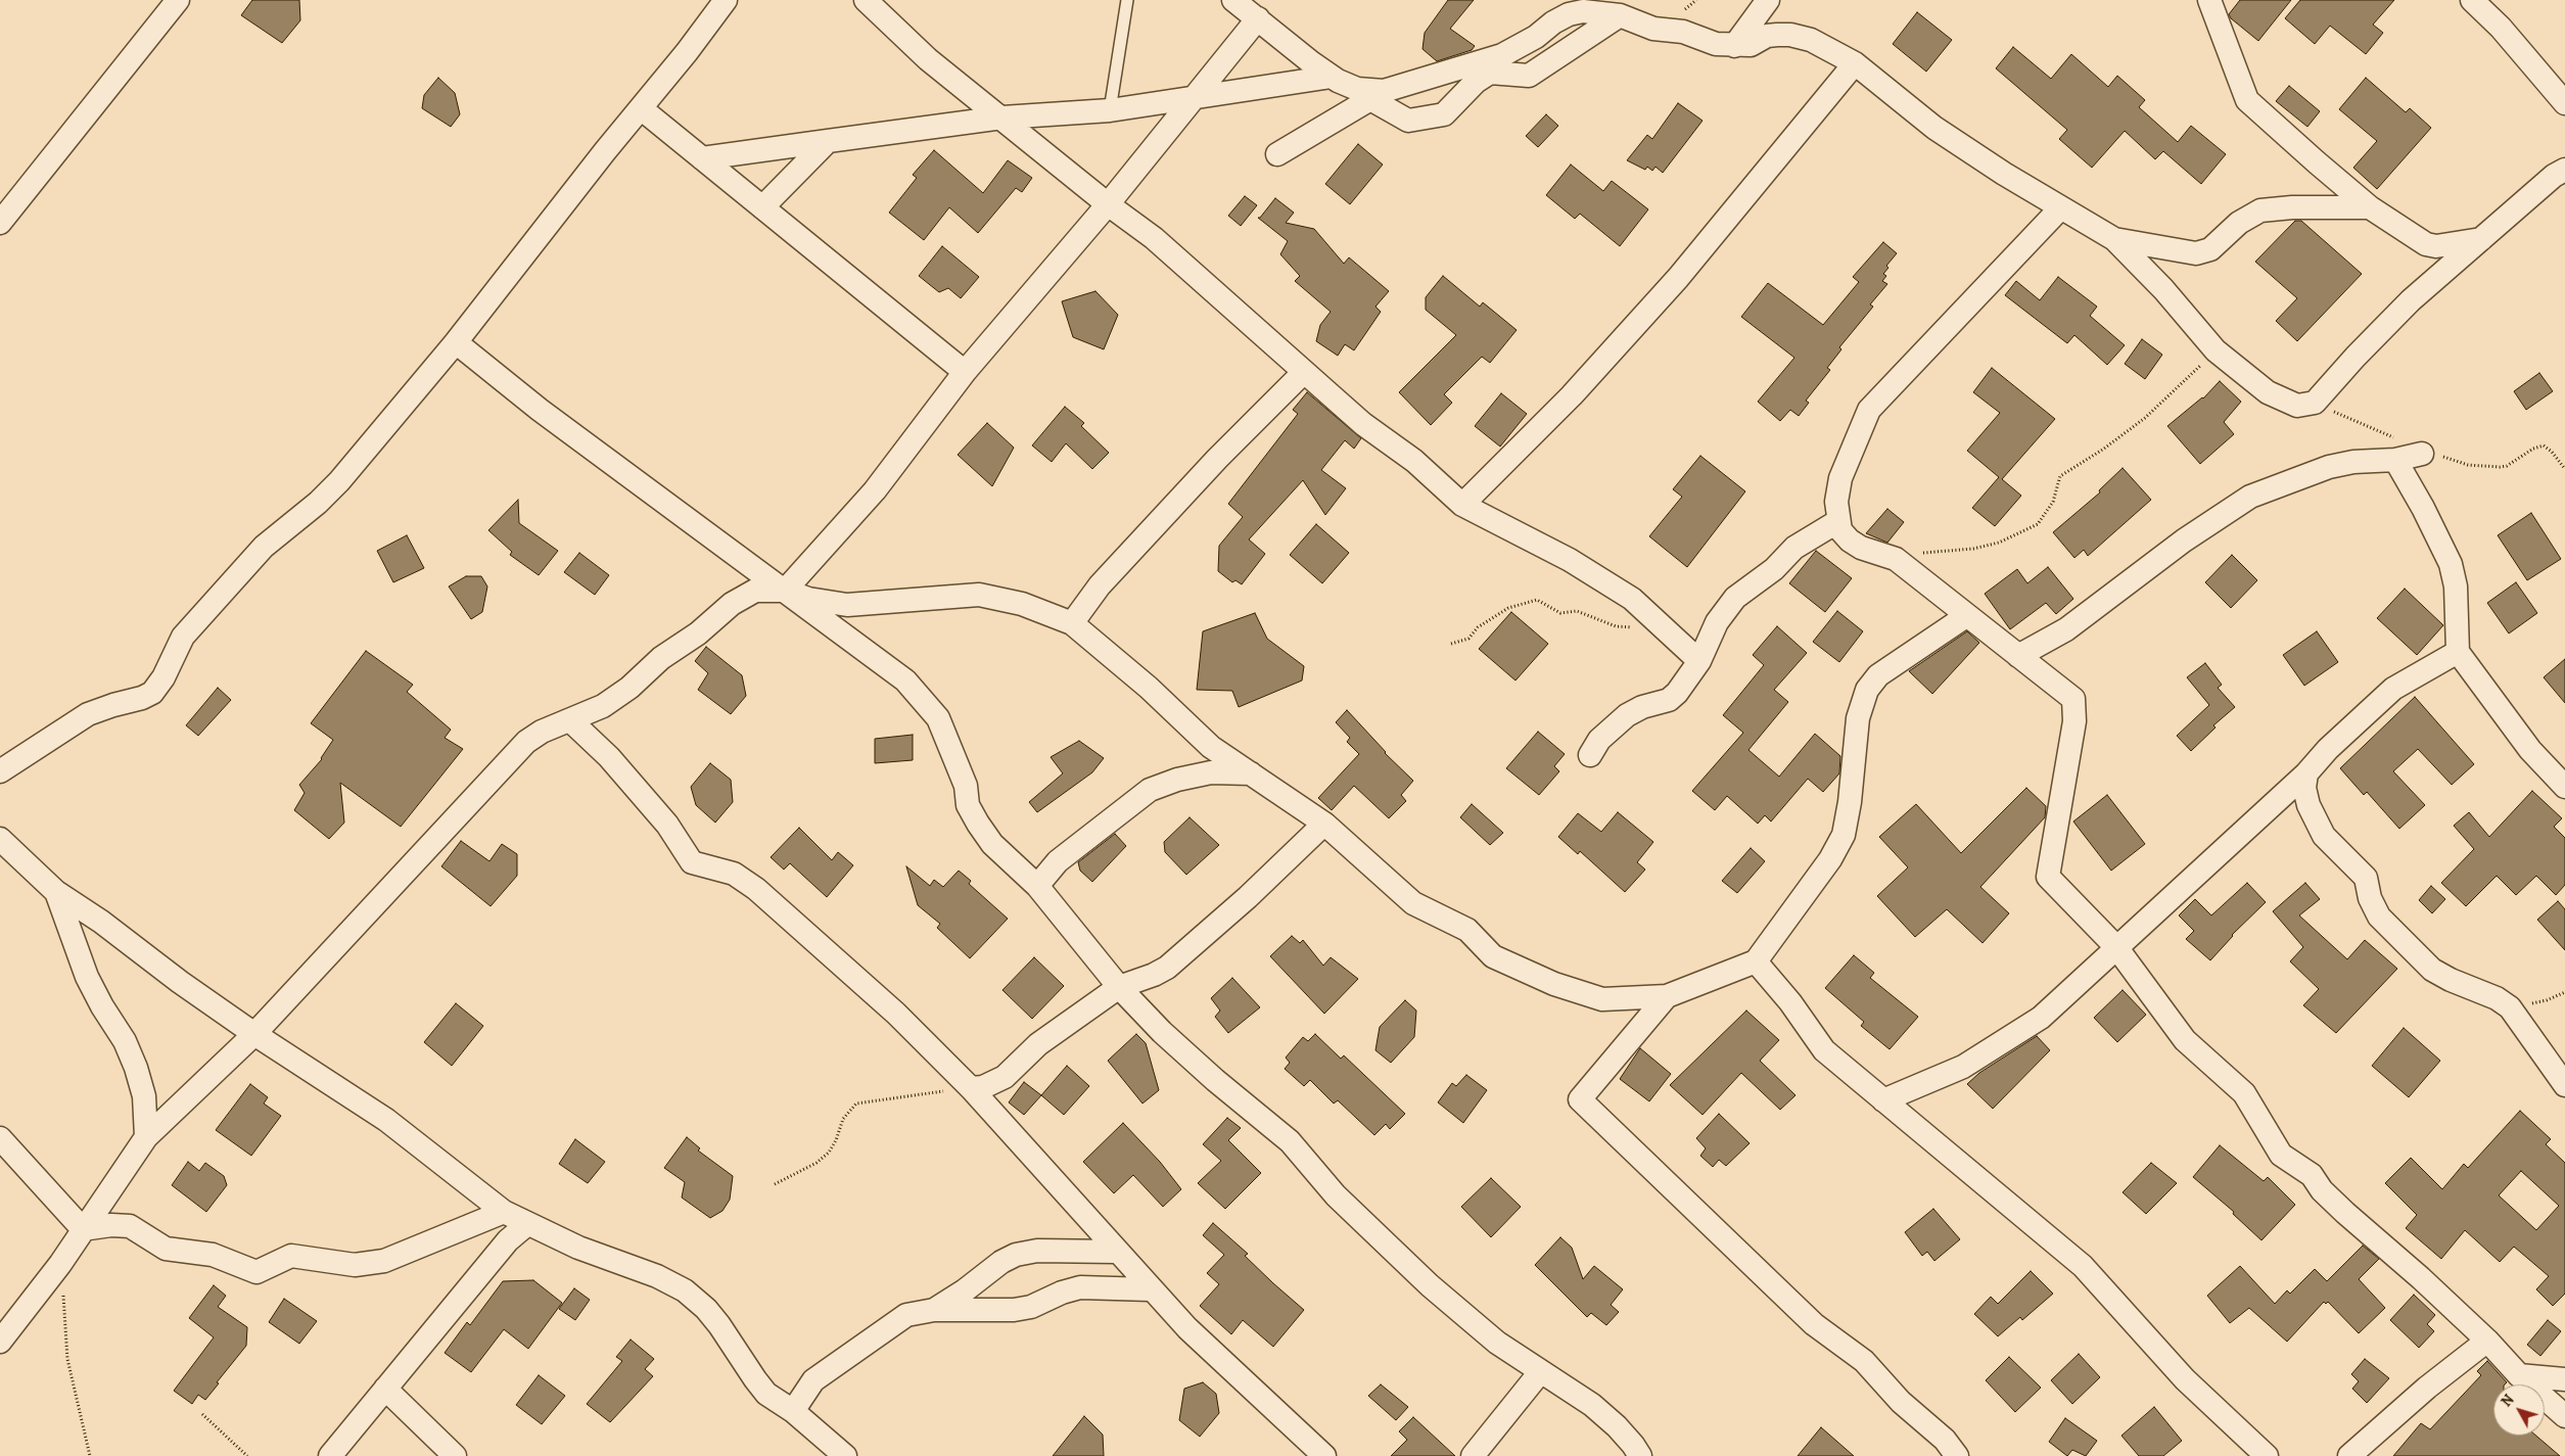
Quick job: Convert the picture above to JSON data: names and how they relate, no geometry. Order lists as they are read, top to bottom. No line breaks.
{"north":"top left"}
